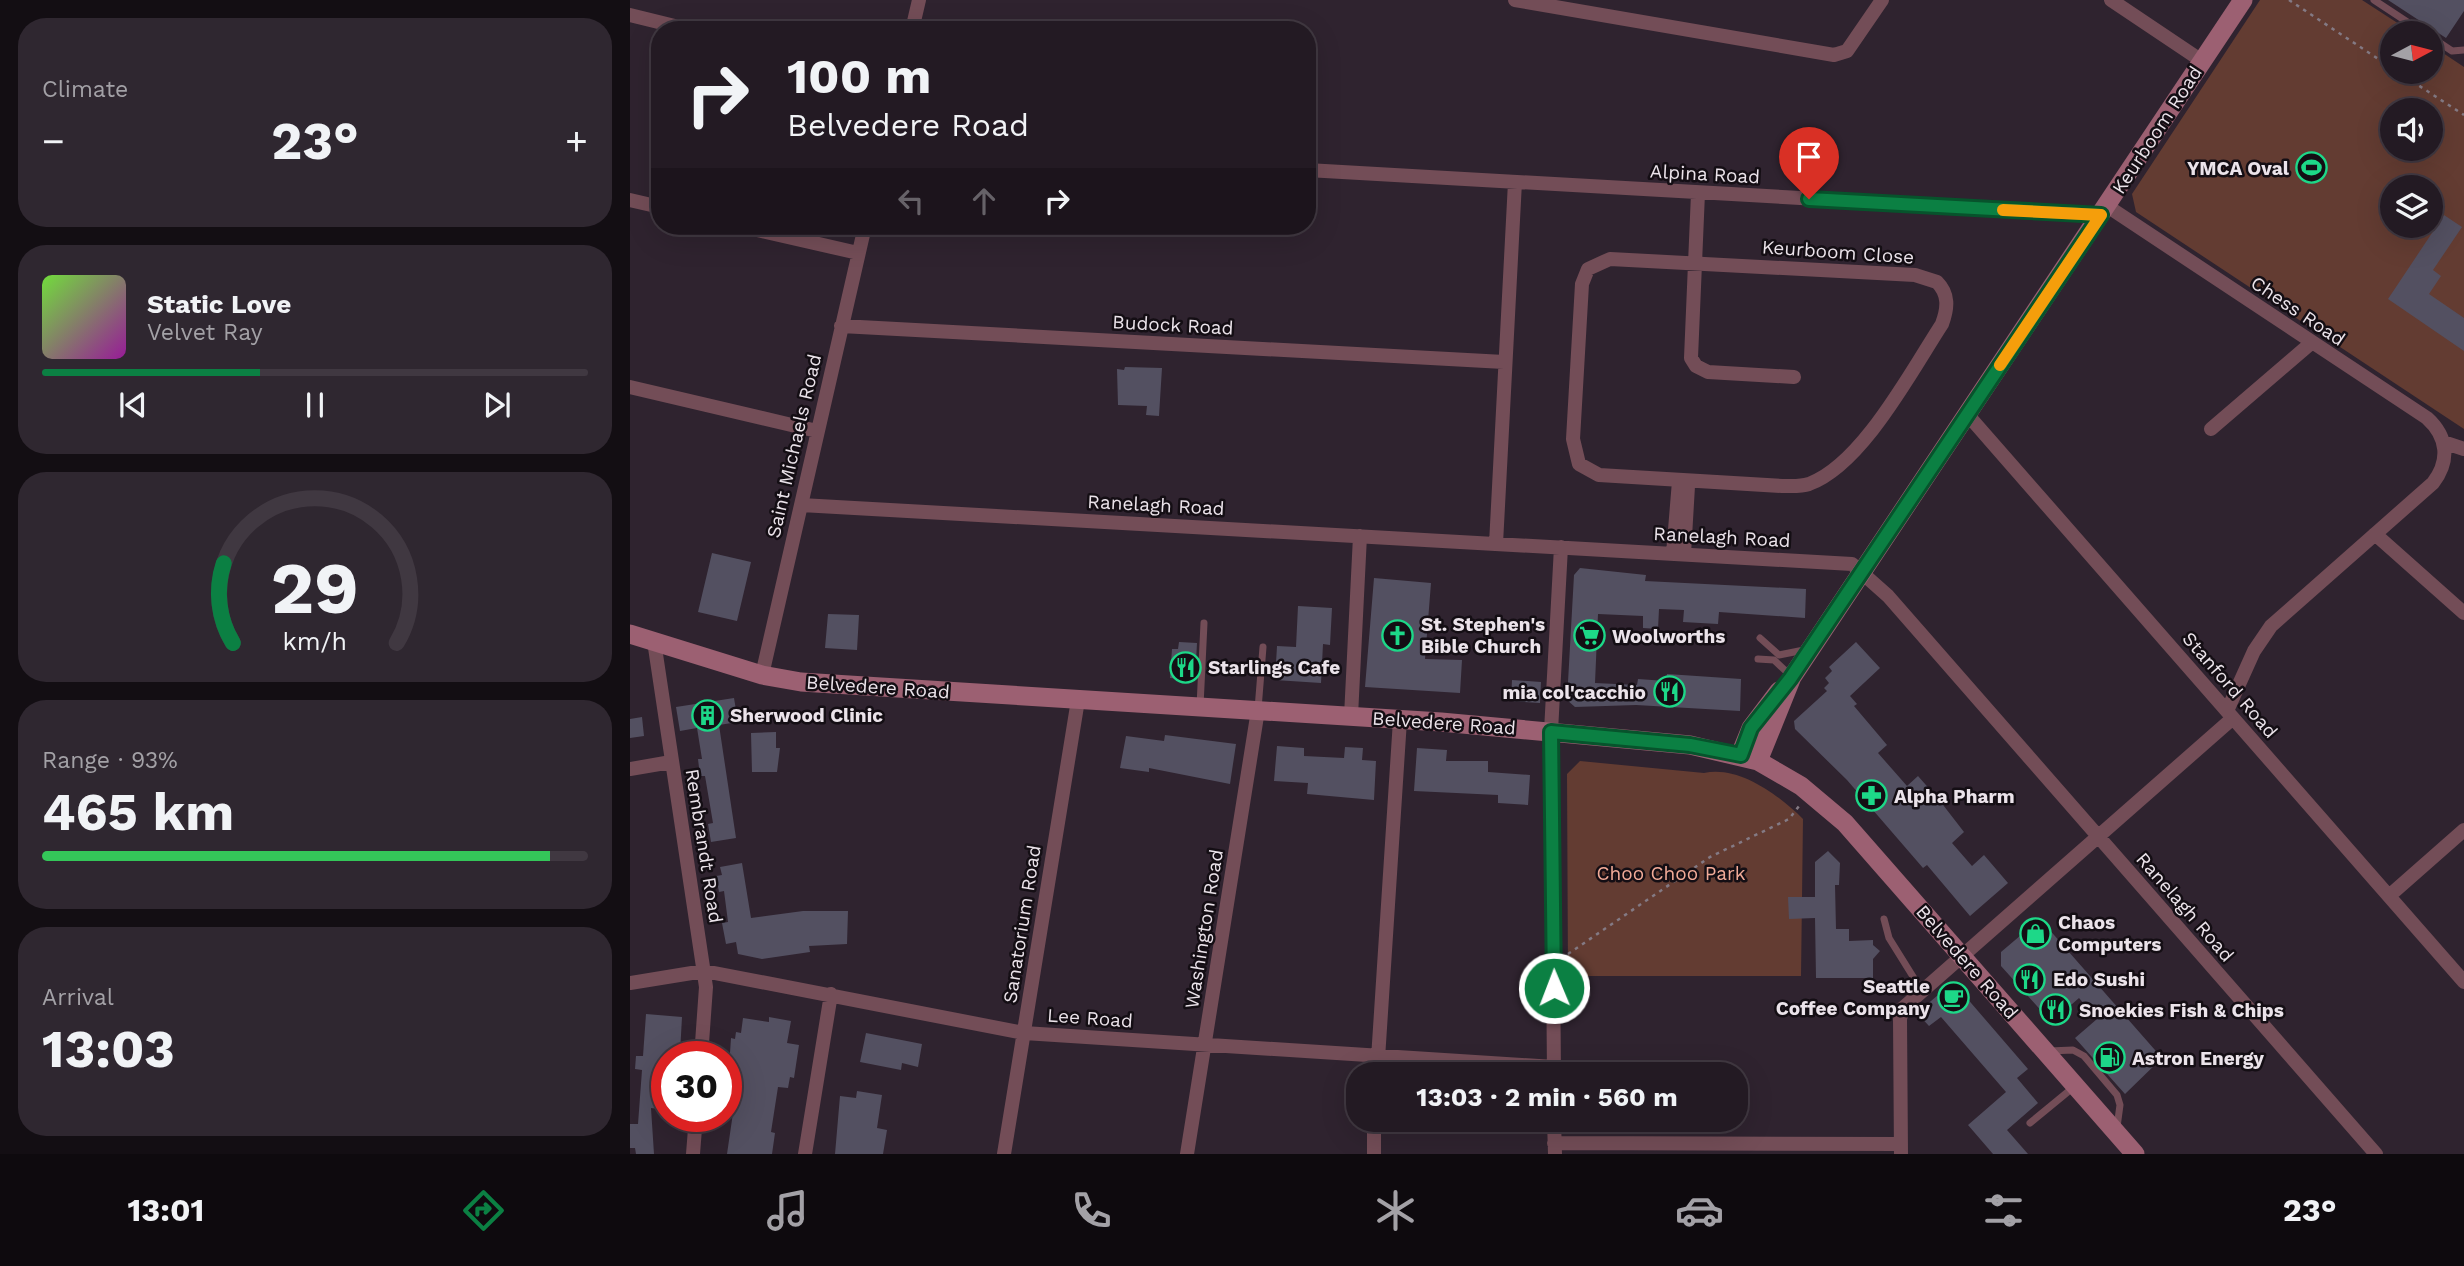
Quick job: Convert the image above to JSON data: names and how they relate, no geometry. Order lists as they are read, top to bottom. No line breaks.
{"streets":{"main road":["Keurboom Road","Belvedere Road"],"street":["Alpina Road","Keurboom Close","Chess Road","Budock Road","Saint Michaels Road","Ranelagh Road","Stanford Road","Rembrandt Road","Sanatorium Road","Washington Road","Lee Road"]},"crossings":[["Keurboom Road","Alpina Road"],["Keurboom Road","Chess Road"],["Keurboom Road","Ranelagh Road"],["Keurboom Road","Stanford Road"],["Keurboom Road","Belvedere Road"],["Alpina Road","Chess Road"],["Budock Road","Saint Michaels Road"],["Saint Michaels Road","Ranelagh Road"],["Saint Michaels Road","Belvedere Road"],["Belvedere Road","Rembrandt Road"],["Belvedere Road","Sanatorium Road"],["Belvedere Road","Washington Road"],["Rembrandt Road","Lee Road"],["Sanatorium Road","Lee Road"],["Washington Road","Lee Road"]],"parks":["Choo Choo Park"],"places":{"sports":["YMCA Oval"],"church":["St. Stephen's Bible Church"],"supermarket":["Woolworths"],"restaurant":["Starlings Cafe","mia col'cacchio","Edo Sushi","Snoekies Fish & Chips"],"building":["Sherwood Clinic"],"pharmacy":["Alpha Pharm"],"shop":["Chaos Computers"],"cafe":["Seattle Coffee Company"],"fuel station":["Astron Energy"]},"north":"right","page":{"tile":["Climate",["Range · 93%","465 km"],["Arrival","13:03"]],"turn":["100 m","Belvedere Road"],"heat":["−","23°","+"],"song":["Static Love","Velvet Ray"],"limit":"30","trip":"13:03 · 2 min · 560 m","tabs":["13:01","23°"],"gauge":["29","km/h"]}}
